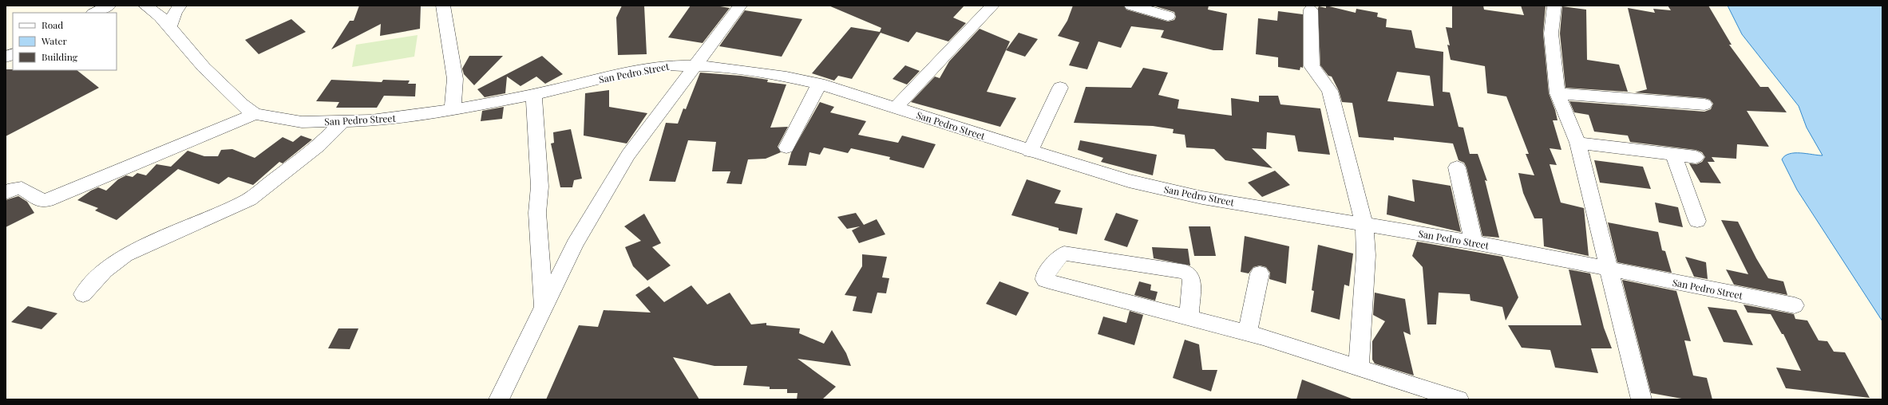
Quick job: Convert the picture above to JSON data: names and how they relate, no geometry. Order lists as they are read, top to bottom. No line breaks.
{"streets":{"street":["San Pedro Street"]},"legend":["Road","Water","Building"]}
